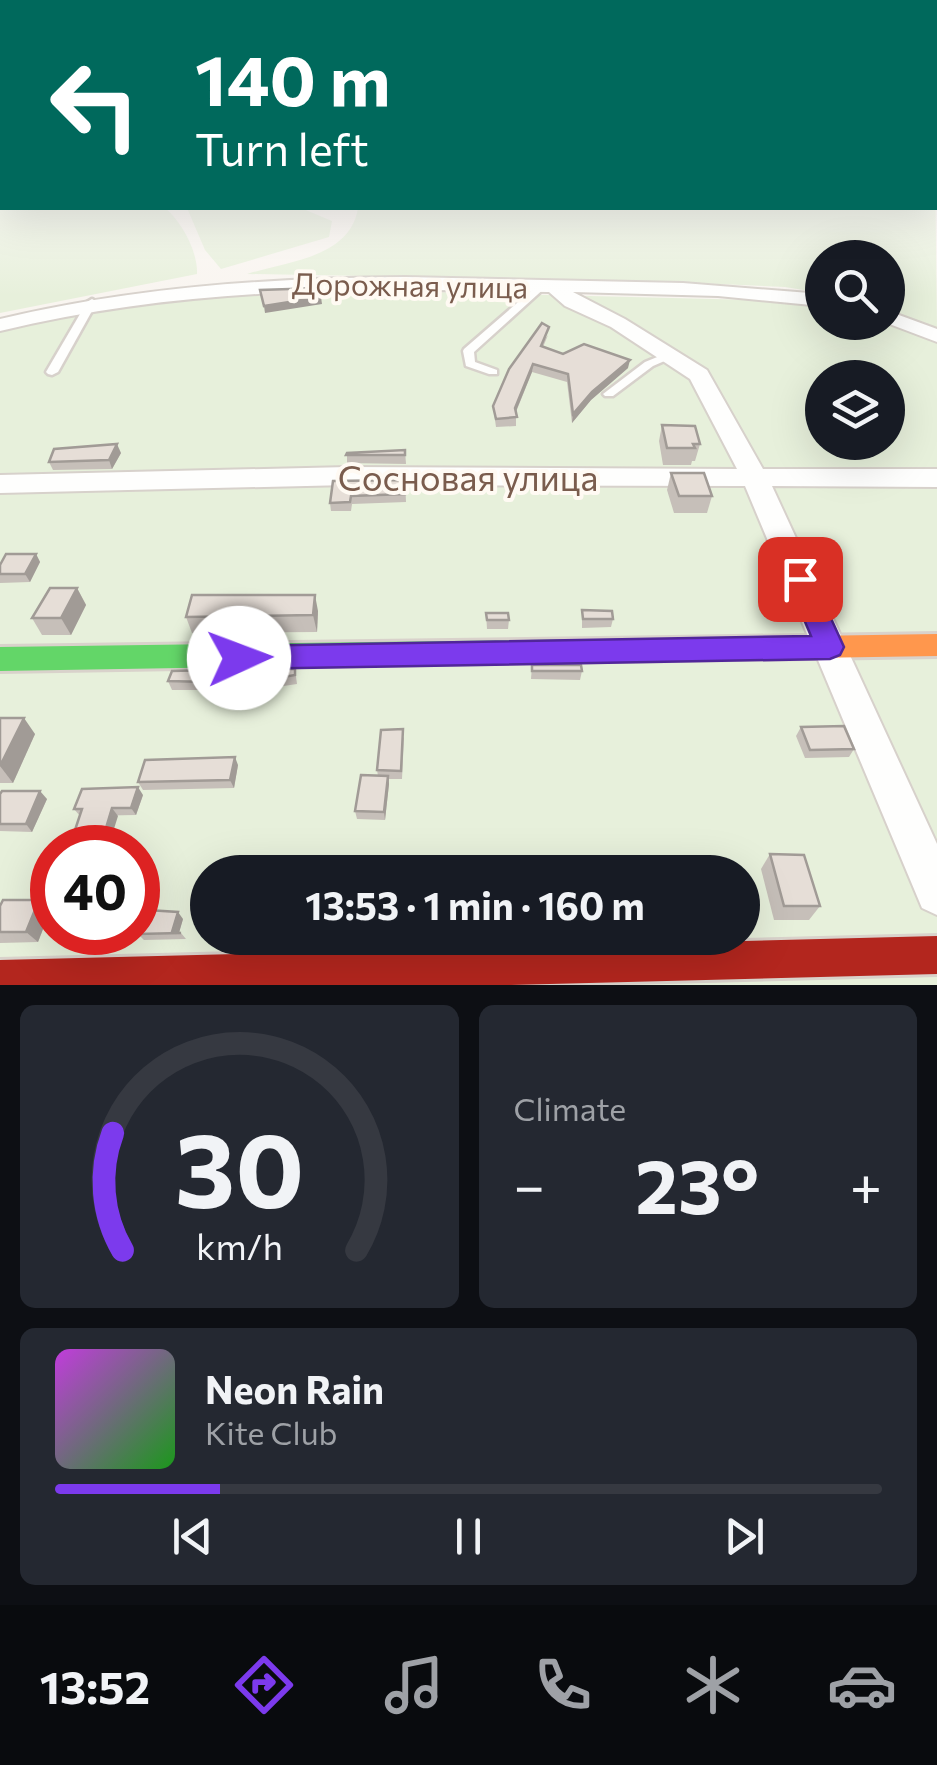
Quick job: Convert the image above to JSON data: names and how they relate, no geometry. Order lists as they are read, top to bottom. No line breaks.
{"streets":{"street":["Дорожная улица","Сосновая улица"]},"page":{"turn":["140 m","Turn left"],"limit":"40","trip":"13:53 · 1 min · 160 m","tile":"Climate","heat":["−","23°","+"],"song":["Neon Rain","Kite Club"],"tabs":"13:52","gauge":["30","km/h"]}}
